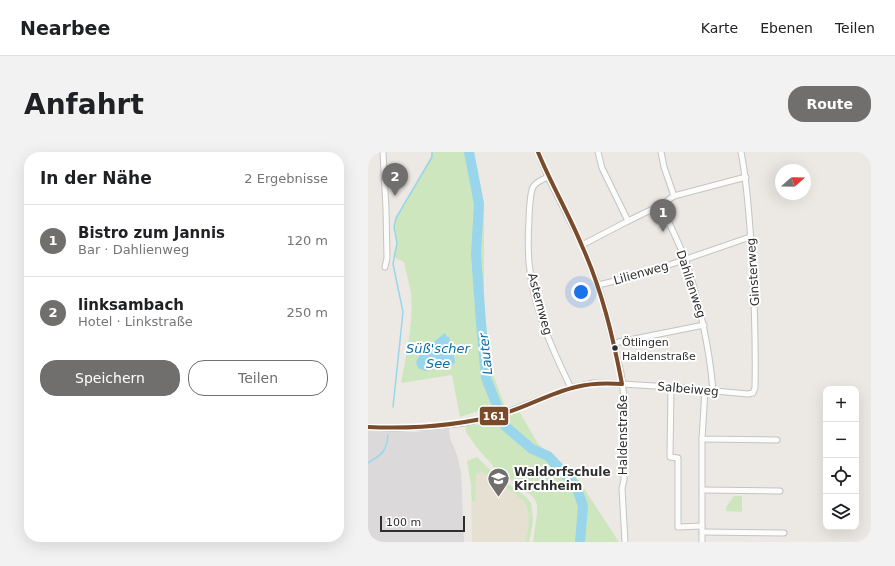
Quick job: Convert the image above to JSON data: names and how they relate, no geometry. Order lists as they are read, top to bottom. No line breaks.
{"streets":{"street":["Ginsterweg","Lilienweg","Dahlienweg","Asternweg","Salbeiweg","Haldenstraße"]},"crossings":[["Ginsterweg","Lilienweg"],["Ginsterweg","Salbeiweg"],["Lilienweg","Dahlienweg"],["Lilienweg","Haldenstraße"],["Dahlienweg","Salbeiweg"],["Asternweg","Haldenstraße"],["Salbeiweg","Haldenstraße"]],"water":["Süß'scher See","Lauter"],"places":{"other":["Ötlingen Haldenstraße"],"school or university":["Waldorfschule Kirchheim"]},"lines":["transit line 161"],"scale_bar":"100 m","north":"right","page":{"header":"Nearbee","nav":["Karte","Ebenen","Teilen"],"buttons":["Route",["Speichern","Teilen"]],"title":"Anfahrt","heading":["In der Nähe","2 Ergebnisse"],"pins":["2","1"],"list":[{"mark":"1","name":"Bistro zum Jannis","note":"Bar · Dahlienweg","value":"120 m"},{"mark":"2","name":"linksambach","note":"Hotel · Linkstraße","value":"250 m"}],"map_buttons":["+","−"],"scale":"100 m"}}
